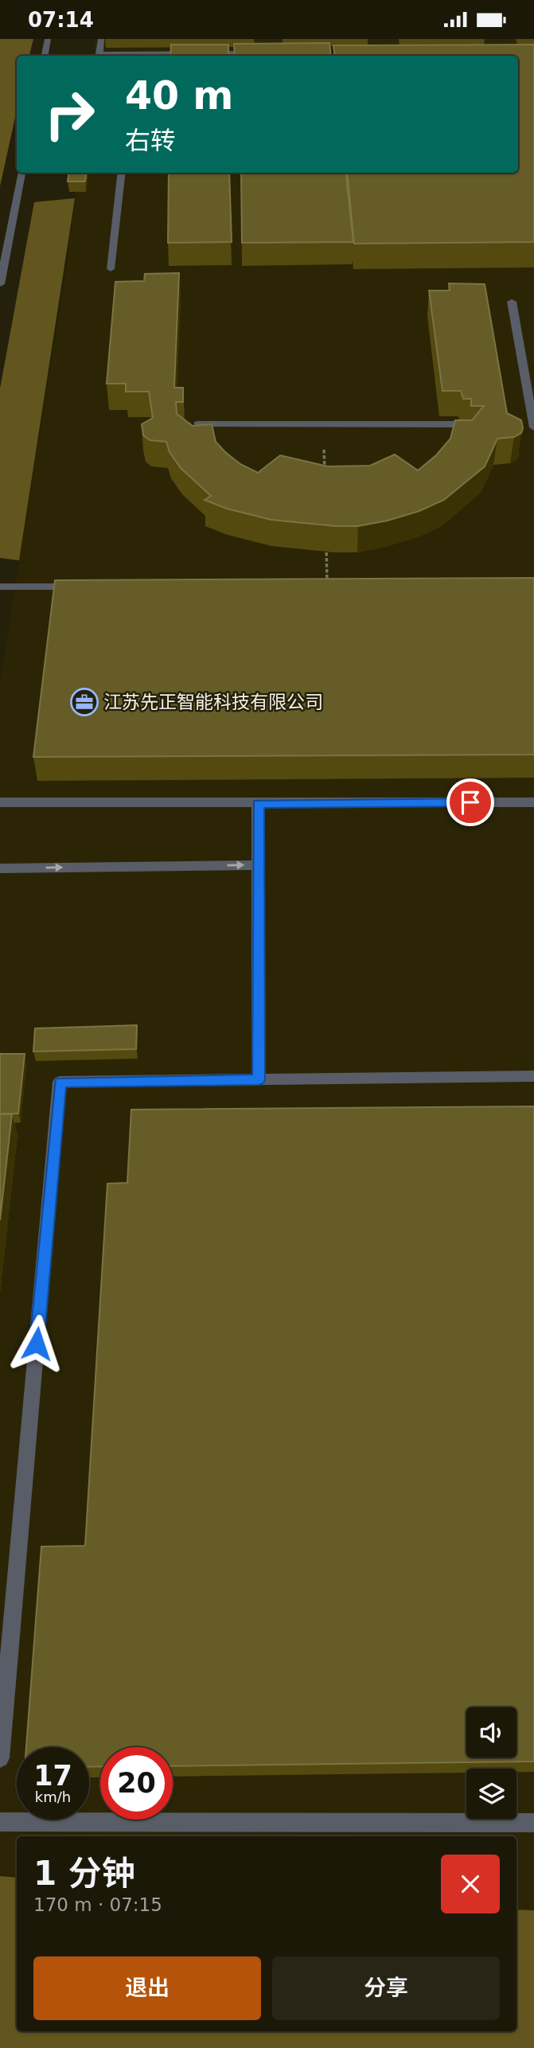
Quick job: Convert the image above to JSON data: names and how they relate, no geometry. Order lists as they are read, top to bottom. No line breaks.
{"places":{"office":["江苏先正智能科技有限公司"]},"page":{"status":"07:14","turn":["40 m","右转"],"speed":"17 km/h","limit":"20","heading":["1 分钟","170 m · 07:15"],"buttons":["退出","分享"]}}
